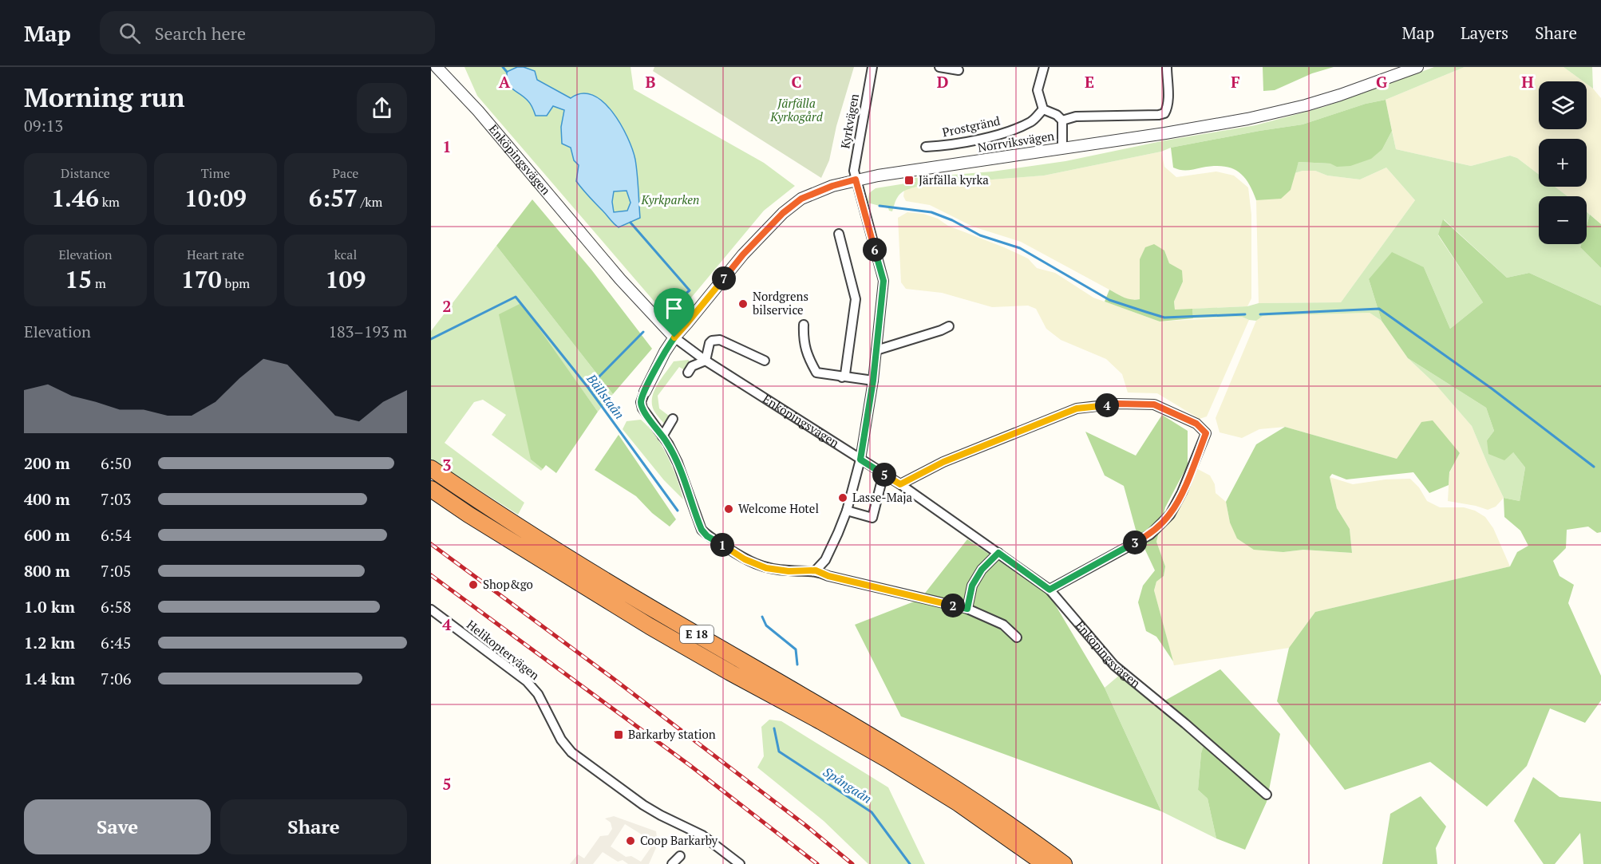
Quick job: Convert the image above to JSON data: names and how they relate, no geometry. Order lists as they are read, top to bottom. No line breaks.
{"streets":{"highway":["E 18"],"street":["Kyrkvägen","Prostgränd","Norrviksvägen","Enköpingsvägen","Helikoptervägen"]},"crossings":[["Kyrkvägen","Norrviksvägen"],["Kyrkvägen","Enköpingsvägen"],["Norrviksvägen","Enköpingsvägen"]],"water":["Bällstaån","Spångaån"],"parks":["Järfälla Kyrkogård","Kyrkparken"],"places":{"transit":["Järfälla kyrka","Barkarby station"],"other":["Nordgrens bilservice","Lasse-Maja","Welcome Hotel","Shop&go","Coop Barkarby"]},"page":{"header":"Map","search":"Search here","nav":["Map","Layers","Share"],"heading":["Morning run","09:13"],"map_buttons":["+","−"],"stats":[["Distance","1.46 km"],["Time","10:09"],["Pace","6:57 /km"],["Elevation","15 m"],["Heart rate","170 bpm"],["kcal","109"]],"pins":["6","7","4","5","3","1","2"],"chart":["Elevation","183–193 m"],"list":[{"name":"200 m","note":"6:50"},{"name":"400 m","note":"7:03"},{"name":"600 m","note":"6:54"},{"name":"800 m","note":"7:05"},{"name":"1.0 km","note":"6:58"},{"name":"1.2 km","note":"6:45"},{"name":"1.4 km","note":"7:06"}],"buttons":["Save","Share"]},"grid":{"columns":["A","B","C","D","E","F","G","H"],"rows":["1","2","3","4","5"]}}
